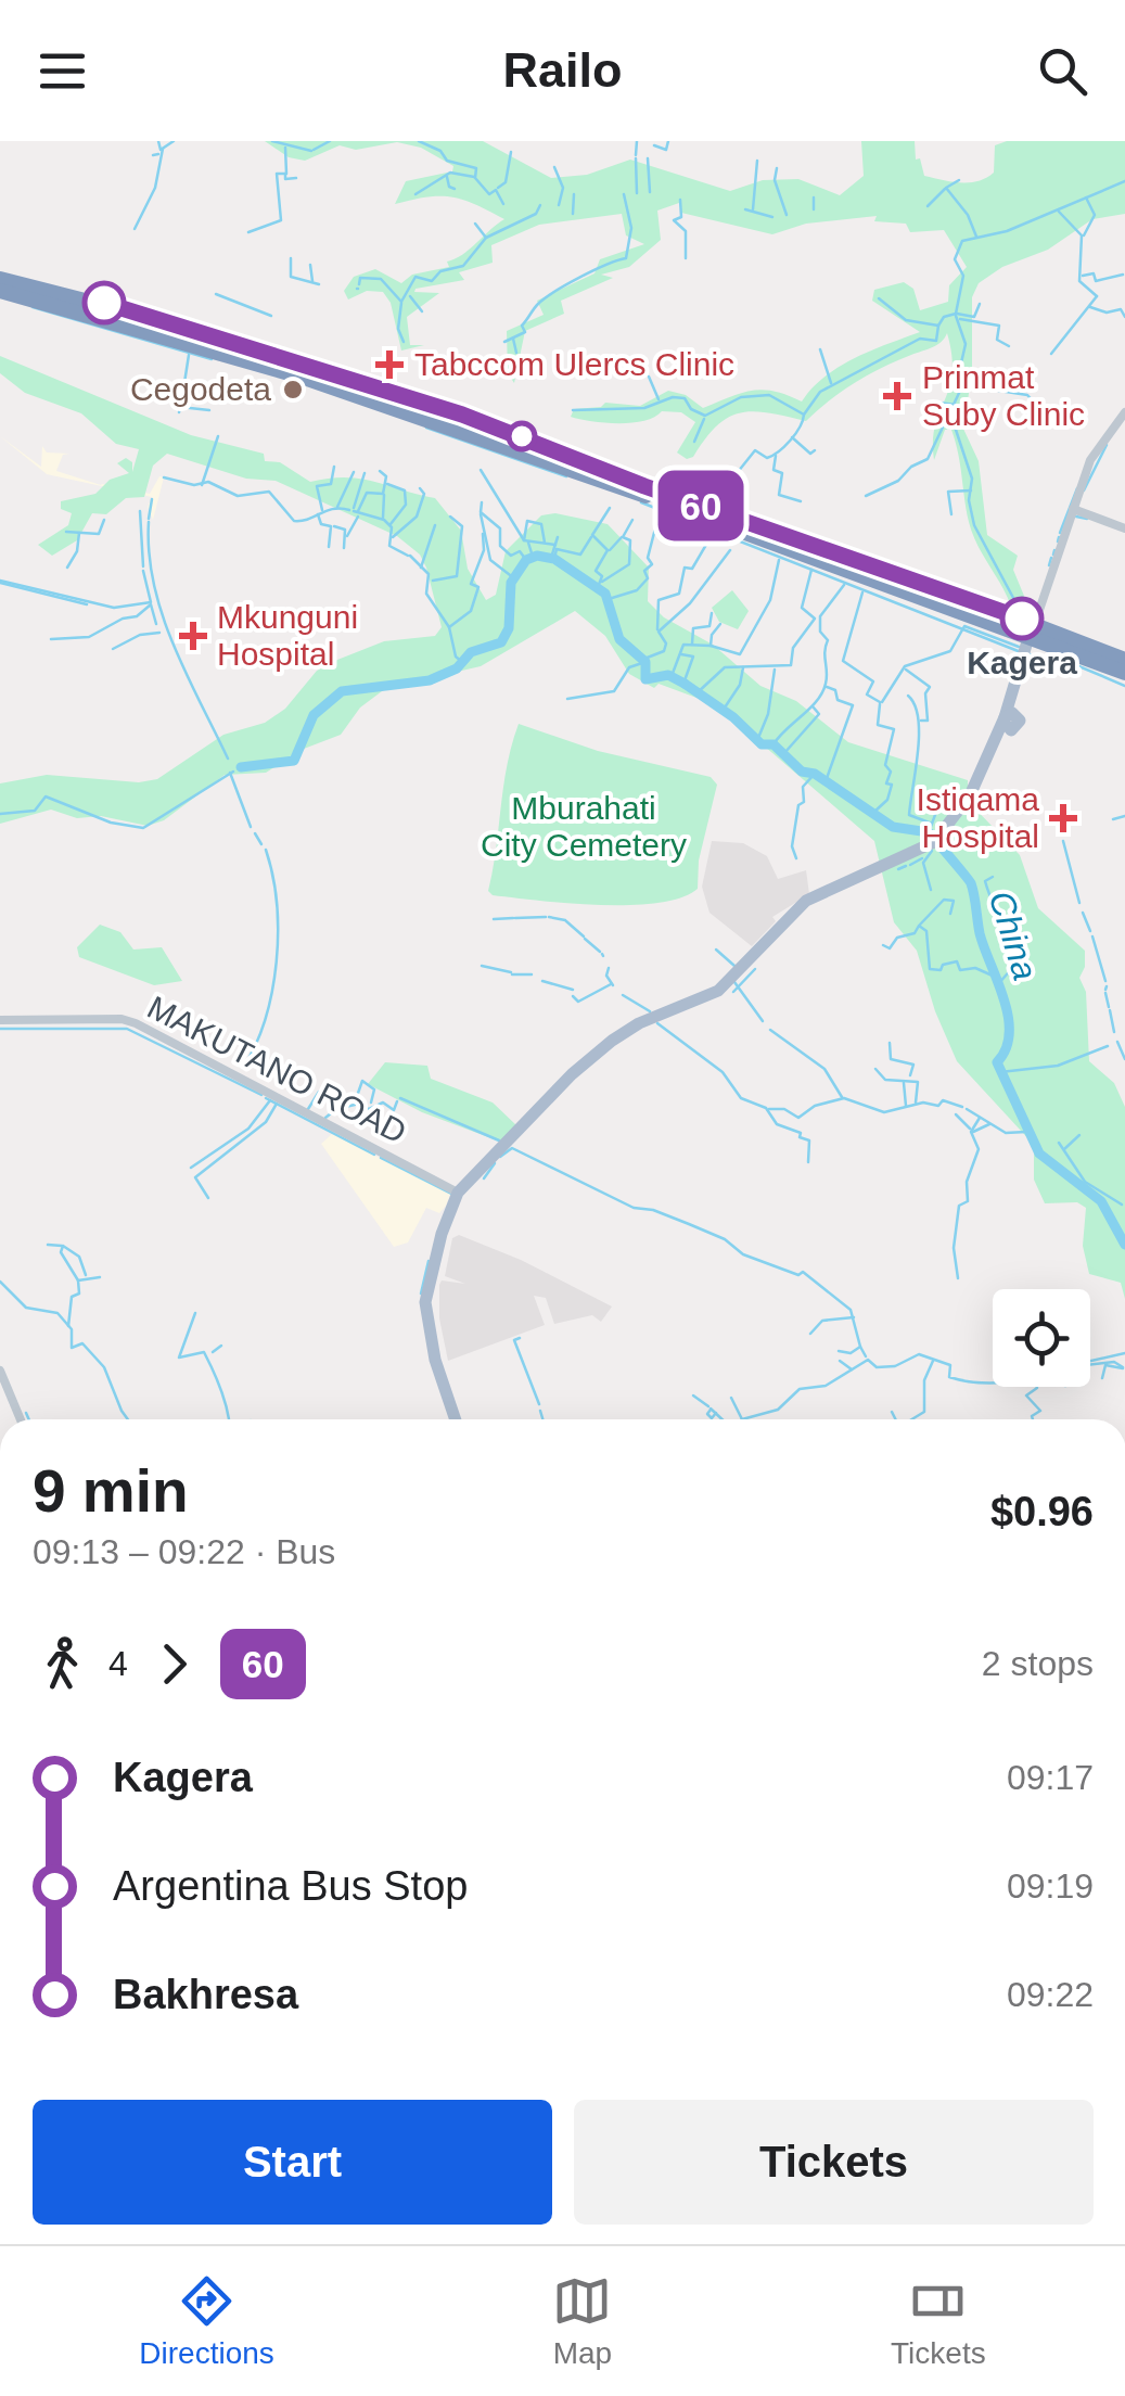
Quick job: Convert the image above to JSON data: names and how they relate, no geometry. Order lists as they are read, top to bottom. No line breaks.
{"streets":{"street":["MAKUTANO ROAD"]},"water":["China"],"parks":["Mburahati City Cemetery"],"places":{"health":["Tabccom Ulercs Clinic","Prinmat Suby Clinic","Mkunguni Hospital","Istiqama Hospital"],"other":["Cegodeta","Kagera"]},"lines":["bus line 60"],"page":{"header":"Railo","on_map":"60","heading":["9 min","09:13 – 09:22 · Bus","$0.96"],"legs":["4","60","2 stops"],"list":[{"name":"Kagera","value":"09:17"},{"name":"Argentina Bus Stop","value":"09:19"},{"name":"Bakhresa","value":"09:22"}],"buttons":["Start","Tickets"],"tabs":["Directions","Map","Tickets"]}}
